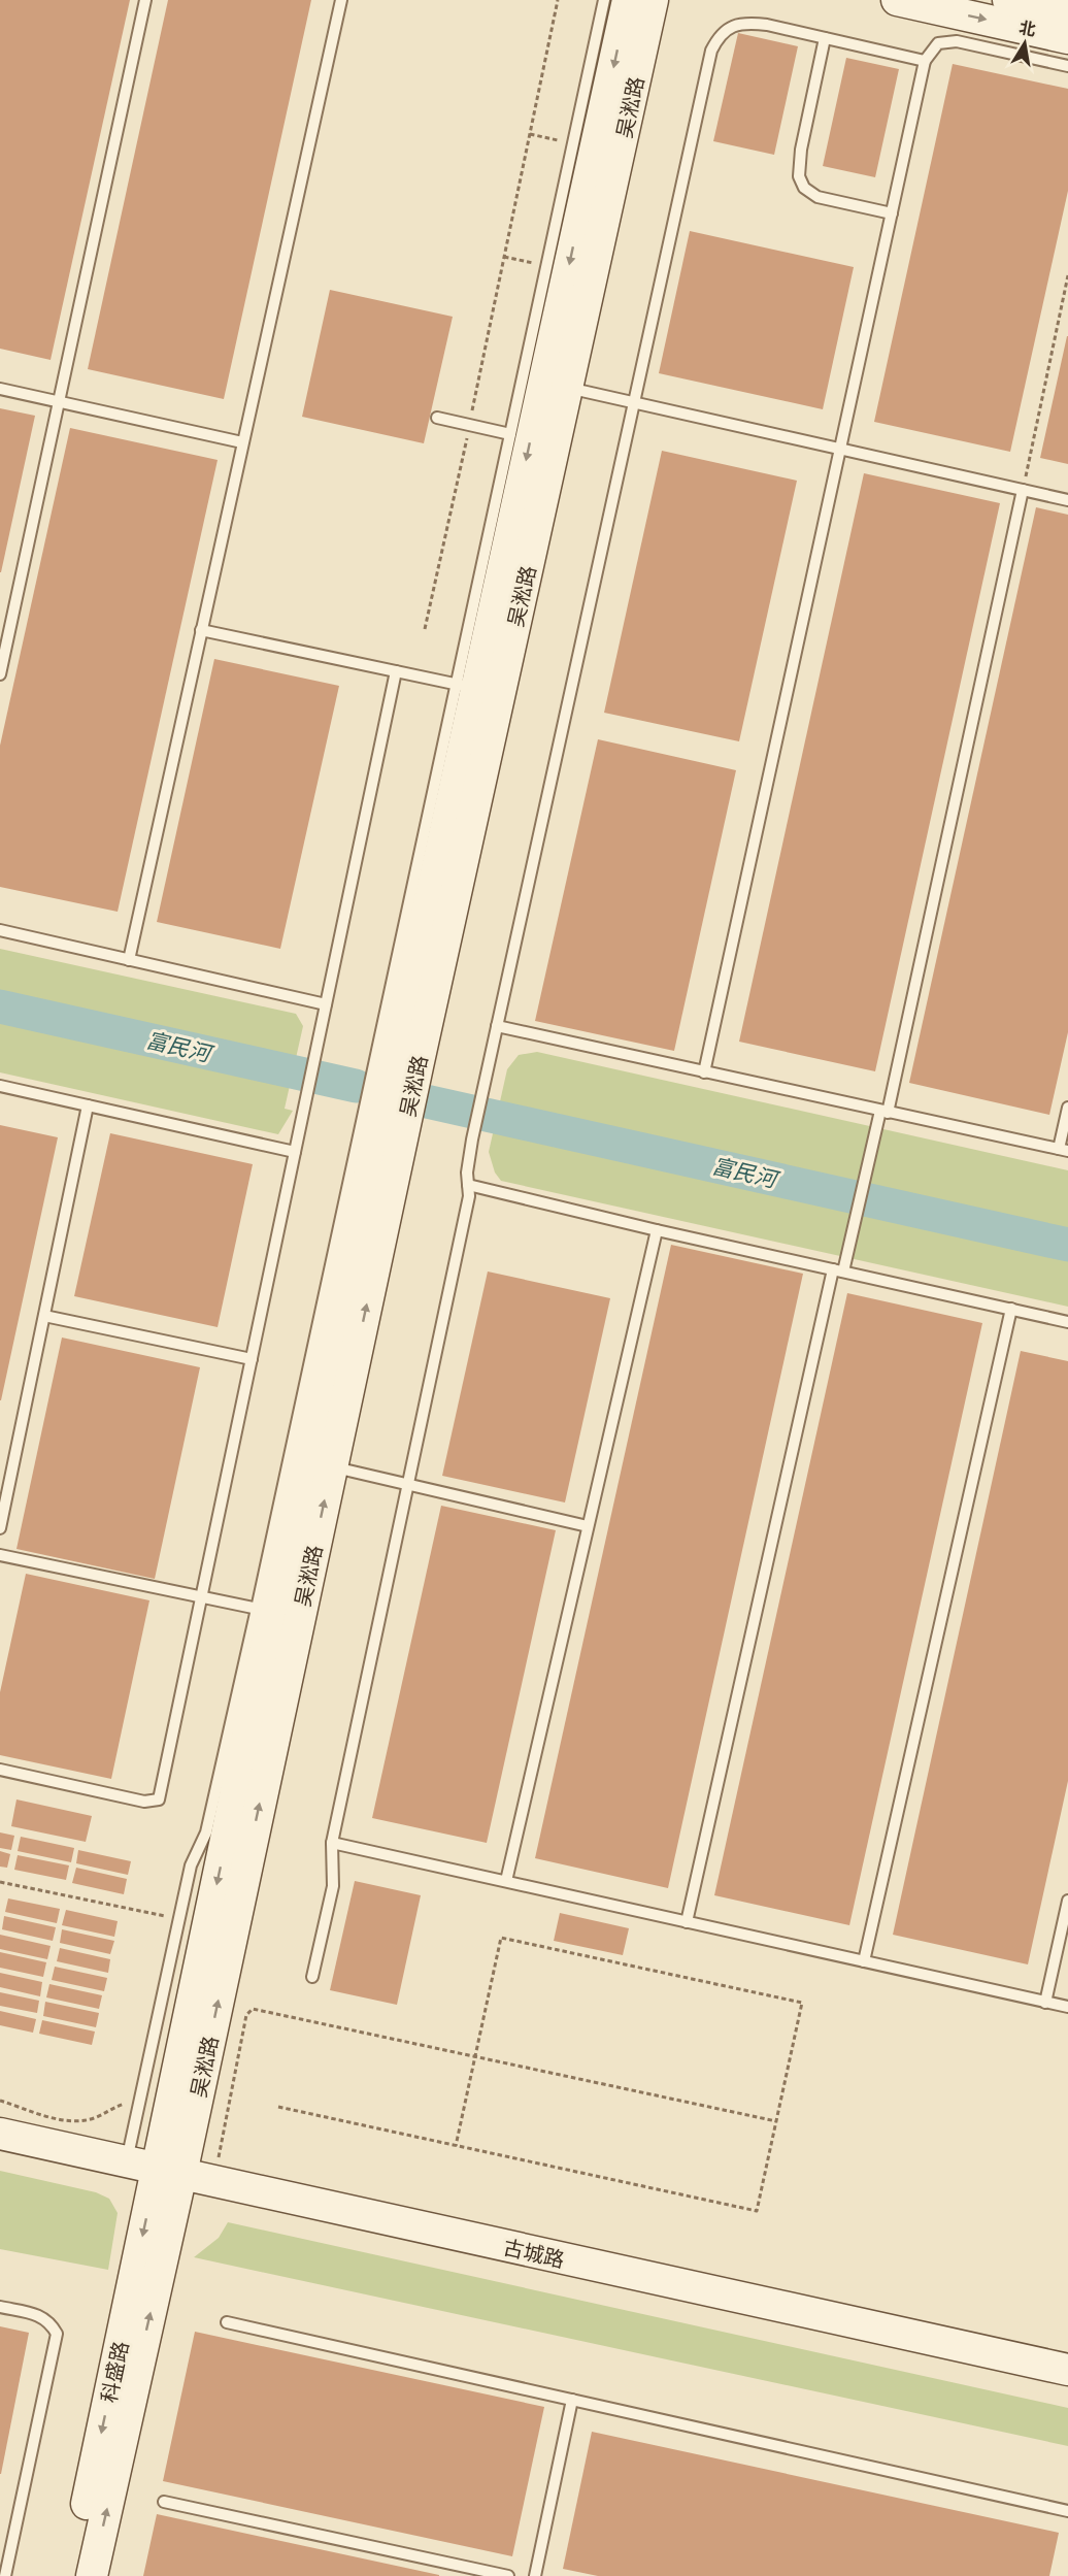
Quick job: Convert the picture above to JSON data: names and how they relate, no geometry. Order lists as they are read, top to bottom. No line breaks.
{"streets":{"main road":["吴淞路","古城路","科盛路"]},"crossings":[["吴淞路","古城路"],["吴淞路","科盛路"],["古城路","科盛路"]],"water":["富民河"],"north":"top"}
